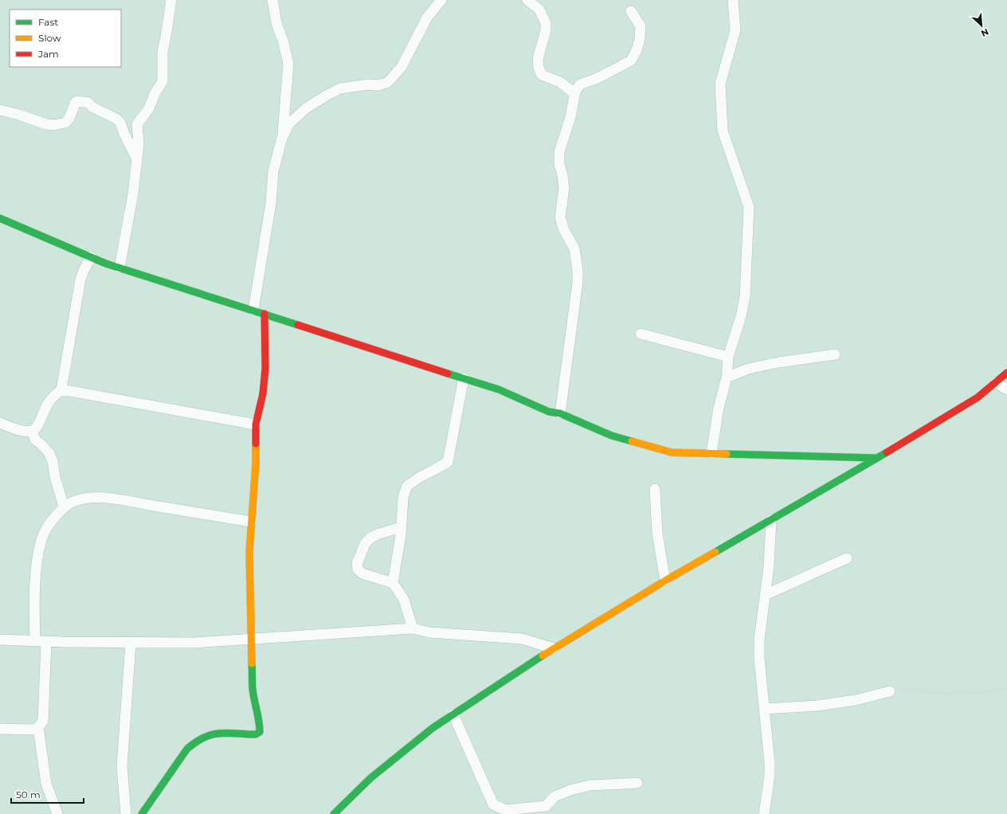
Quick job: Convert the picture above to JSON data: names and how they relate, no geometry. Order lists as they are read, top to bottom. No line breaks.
{"legend":["Fast","Slow","Jam"],"scale_bar":"50 m","north":"bottom right"}
